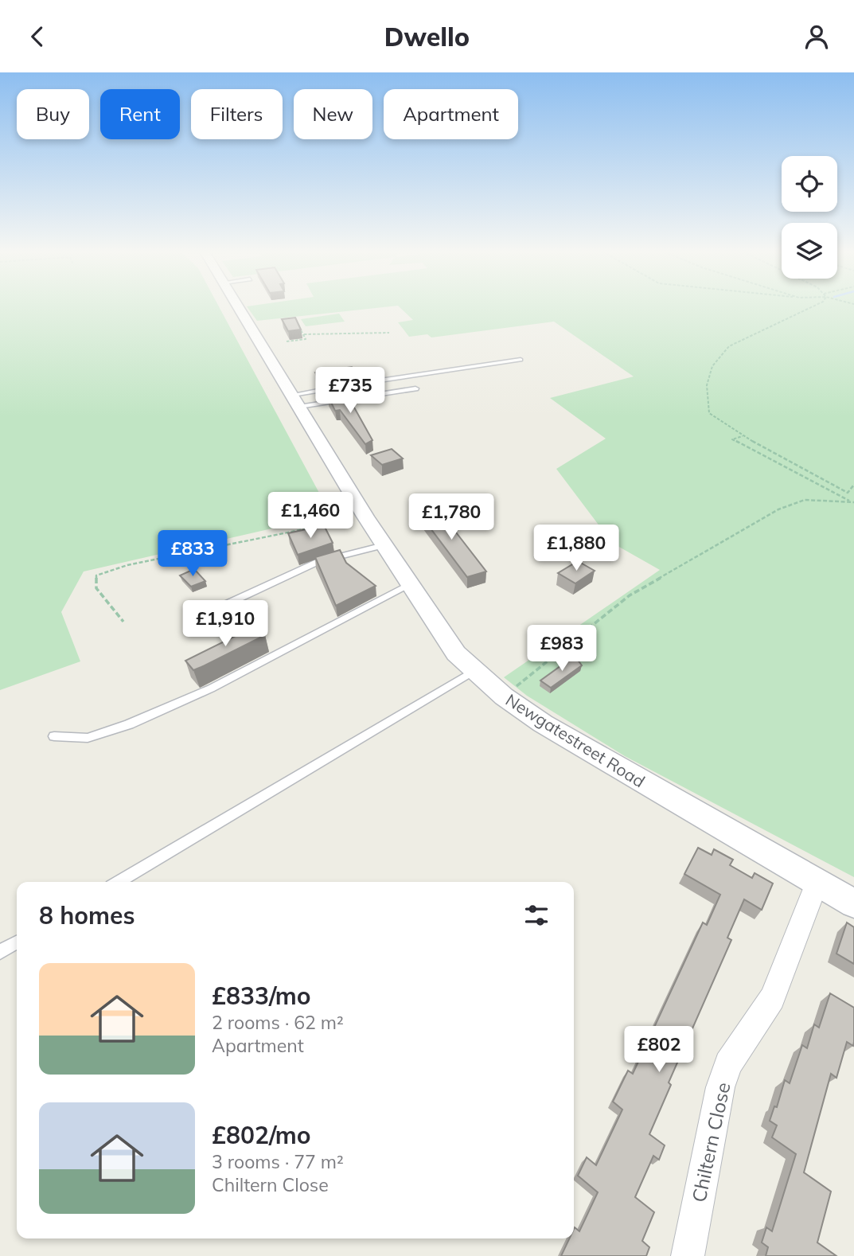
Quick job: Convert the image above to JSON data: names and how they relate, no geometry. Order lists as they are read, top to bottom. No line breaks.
{"streets":{"street":["Newgatestreet Road","Chiltern Close"]},"crossings":[["Newgatestreet Road","Chiltern Close"]],"page":{"header":"Dwello","chip":["Buy","Rent","Filters","New","Apartment"],"price":["£735","£1,460","£1,780","£1,880","£833","£1,910","£983","£802"],"heading":"8 homes","list":[{"name":"£833/mo","note":"2 rooms · 62 m² · Apartment"},{"name":"£802/mo","note":"3 rooms · 77 m² · Chiltern Close"}]}}
